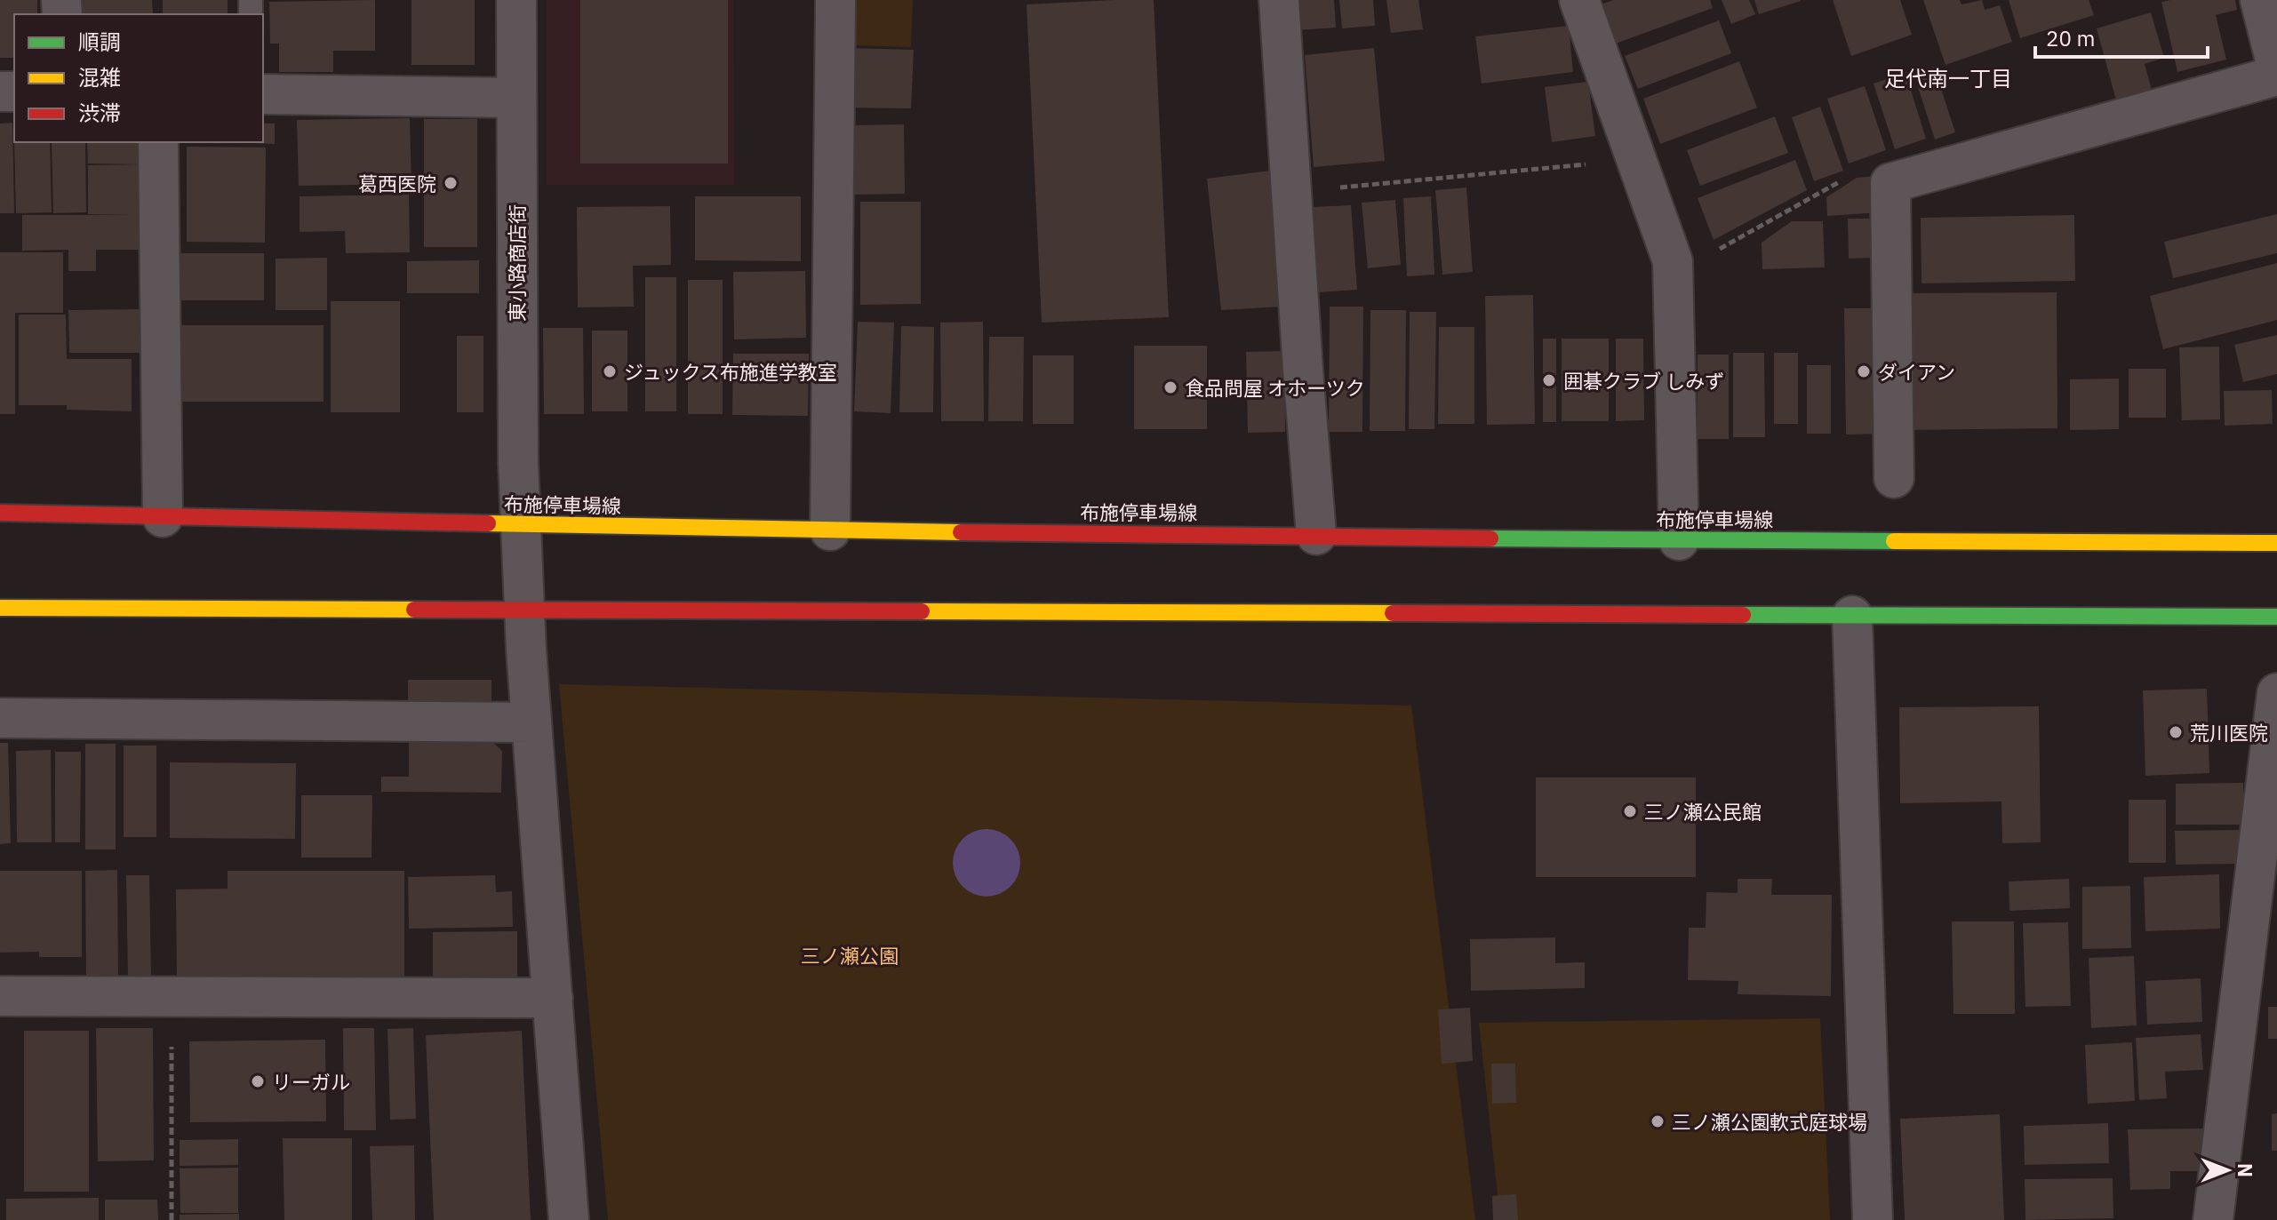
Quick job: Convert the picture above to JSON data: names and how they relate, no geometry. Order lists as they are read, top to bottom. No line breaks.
{"streets":{"main road":["布施停車場線"],"street":["東小路商店街"]},"crossings":[["東小路商店街","布施停車場線"]],"districts":["足代南一丁目"],"parks":["三ノ瀬公園"],"places":["葛西医院","ジュックス布施進学教室","ダイアン","囲碁クラブ しみず","食品問屋 オホーツク","荒川医院","三ノ瀬公民館","リーガル","三ノ瀬公園軟式庭球場"],"legend":["順調","混雑","渋滞"],"scale_bar":"20 m","north":"right"}
